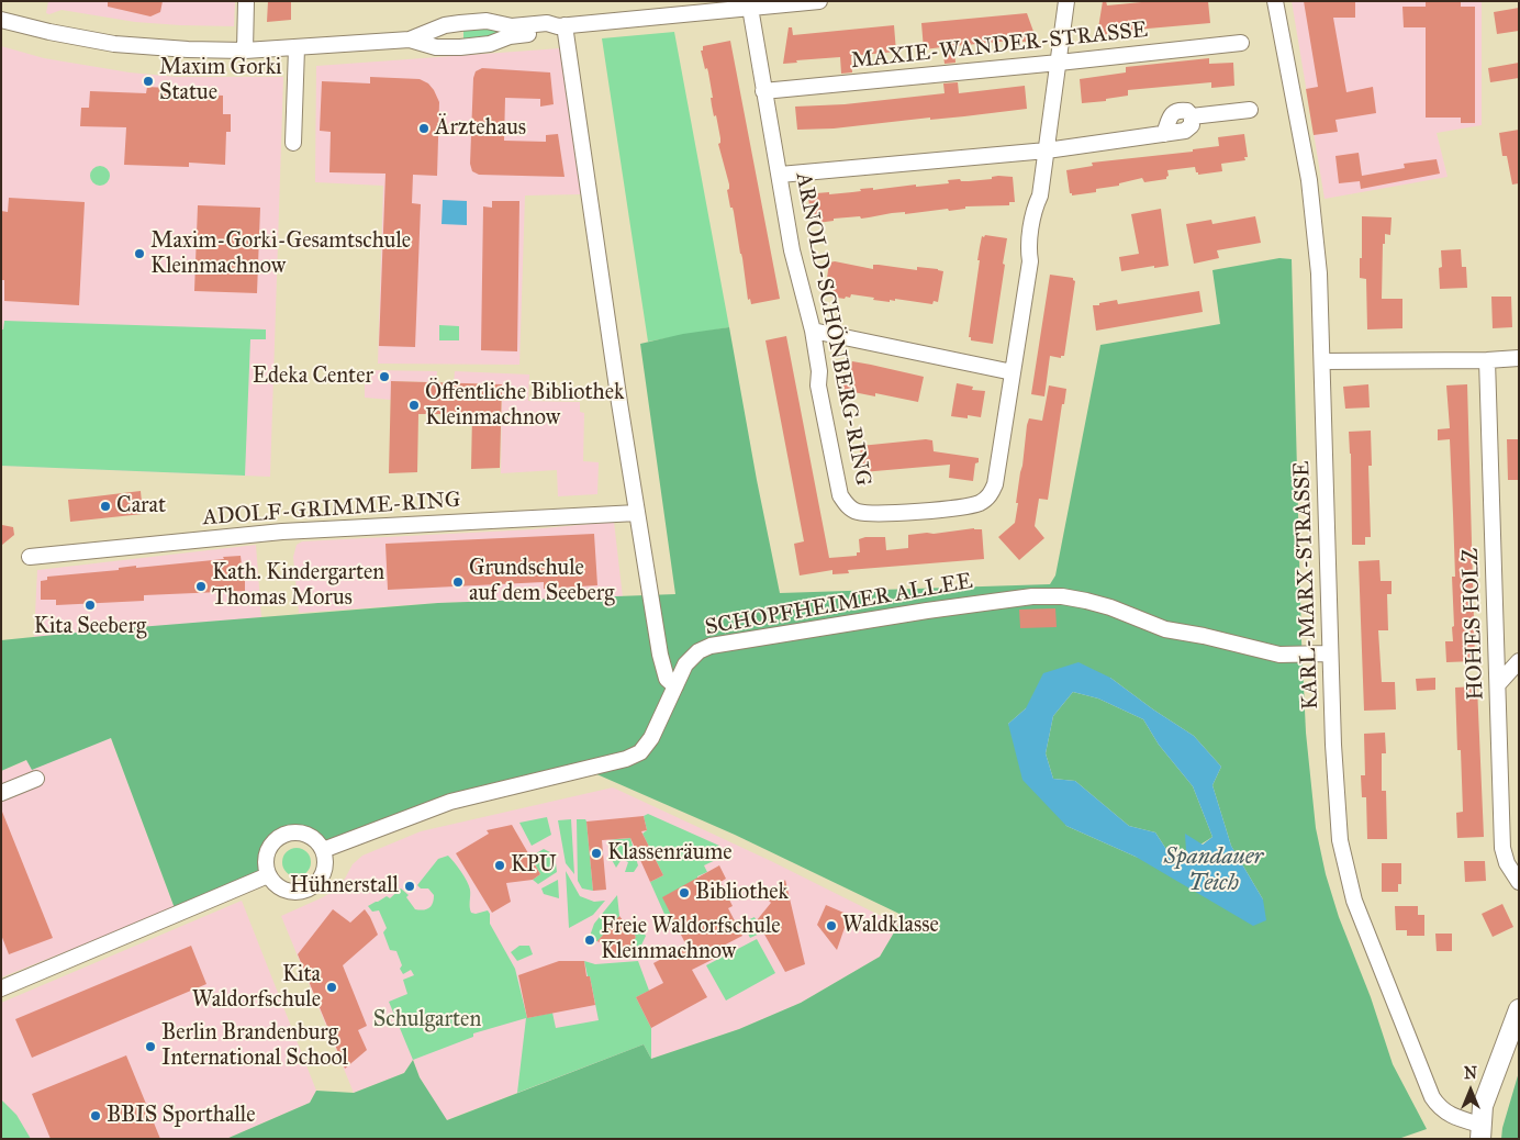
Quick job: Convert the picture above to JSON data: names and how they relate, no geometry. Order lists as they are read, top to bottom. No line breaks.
{"streets":{"street":["MAXIE-WANDER-STRASSE","ARNOLD-SCHÖNBERG-RING","ADOLF-GRIMME-RING","KARL-MARX-STRASSE","SCHOPFHEIMER ALLEE","HOHES HOLZ"]},"crossings":[["MAXIE-WANDER-STRASSE","ARNOLD-SCHÖNBERG-RING"],["KARL-MARX-STRASSE","SCHOPFHEIMER ALLEE"]],"water":["Spandauer Teich"],"parks":["Schulgarten"],"places":["Maxim Gorki Statue","Ärztehaus","Maxim-Gorki-Gesamtschule Kleinmachnow","Edeka Center","Öffentliche Bibliothek Kleinmachnow","Carat","Grundschule auf dem Seeberg","Kath. Kindergarten Thomas Morus","Kita Seeberg","Klassenräume","KPU","Hühnerstall","Bibliothek","Waldklasse","Freie Waldorfschule Kleinmachnow","Kita Waldorfschule","Berlin Brandenburg International School","BBIS Sporthalle"],"north":"top"}
